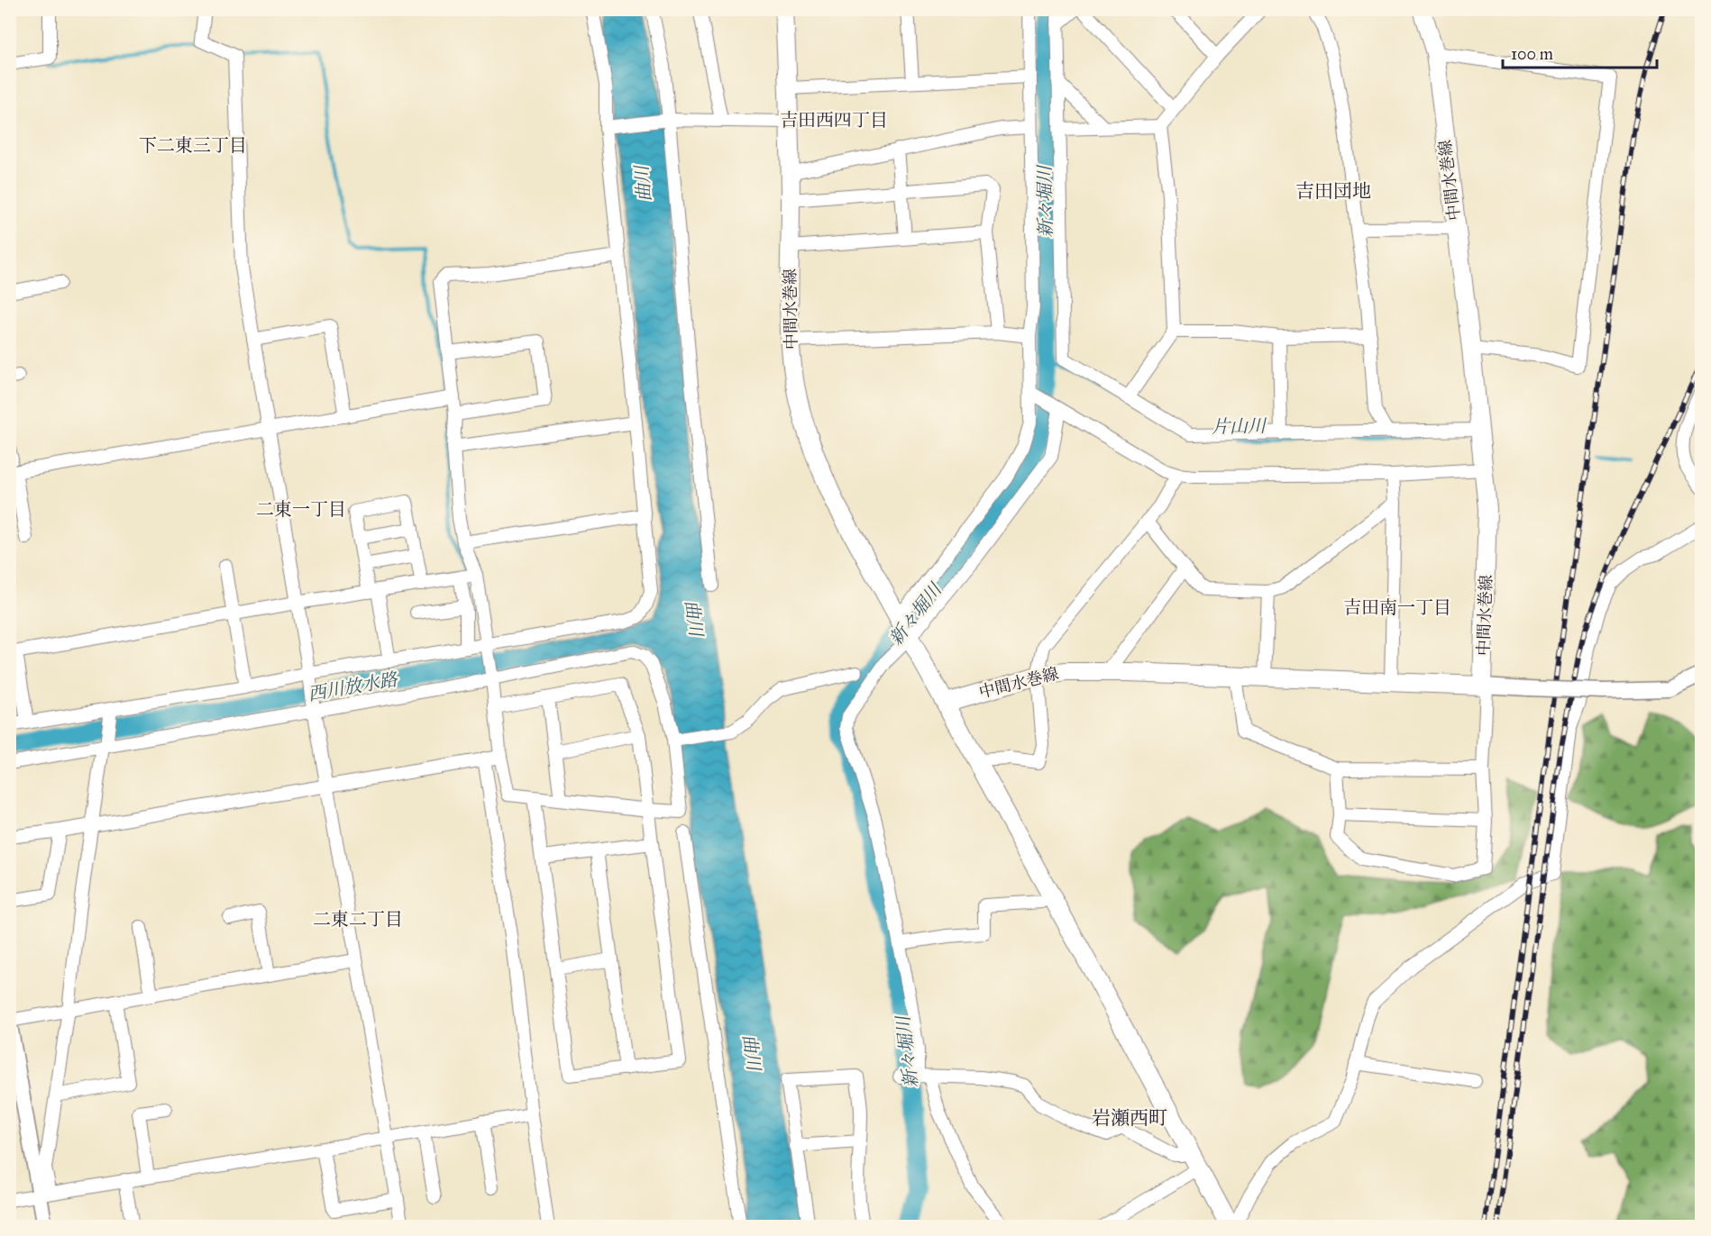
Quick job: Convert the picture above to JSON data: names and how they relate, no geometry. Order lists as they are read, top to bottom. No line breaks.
{"streets":{"main road":["中間水巻線"]},"districts":["吉田西四丁目","下二東三丁目","吉田団地","二東一丁目","吉田南一丁目","二東二丁目","岩瀬西町"],"water":["曲川","新々堀川","片山川","西川放水路"],"scale_bar":"100 m"}
